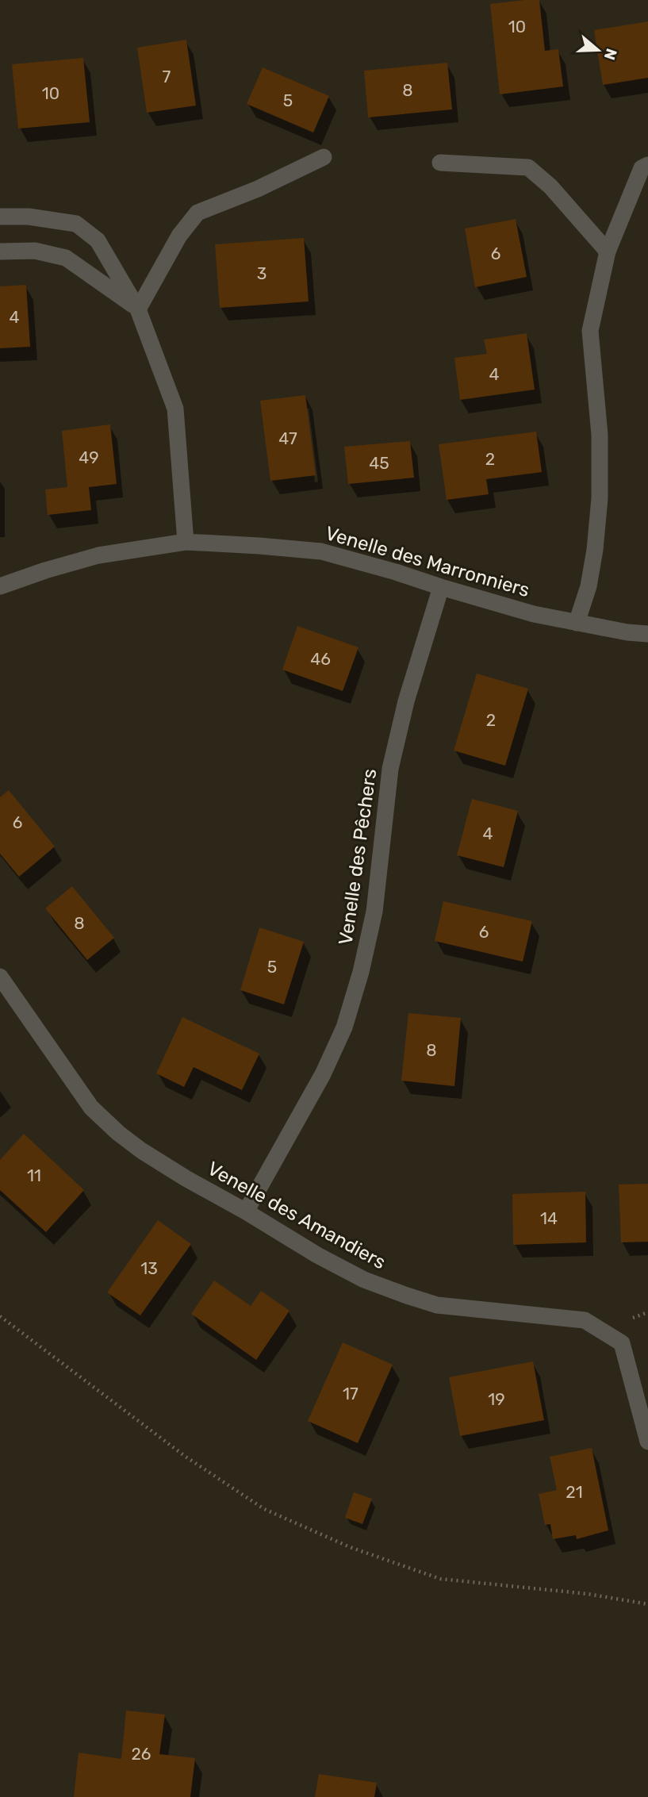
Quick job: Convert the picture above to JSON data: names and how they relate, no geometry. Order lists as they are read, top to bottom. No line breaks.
{"streets":{"street":["Venelle des Marronniers","Venelle des Pêchers","Venelle des Amandiers"]},"crossings":[["Venelle des Marronniers","Venelle des Pêchers"],["Venelle des Pêchers","Venelle des Amandiers"]],"house_numbers":["10","7","8","10","5","6","3","4","4","47","49","2","45","46","2","6","4","8","6","5","8","11","14","13","17","19","21","26"],"north":"right"}
